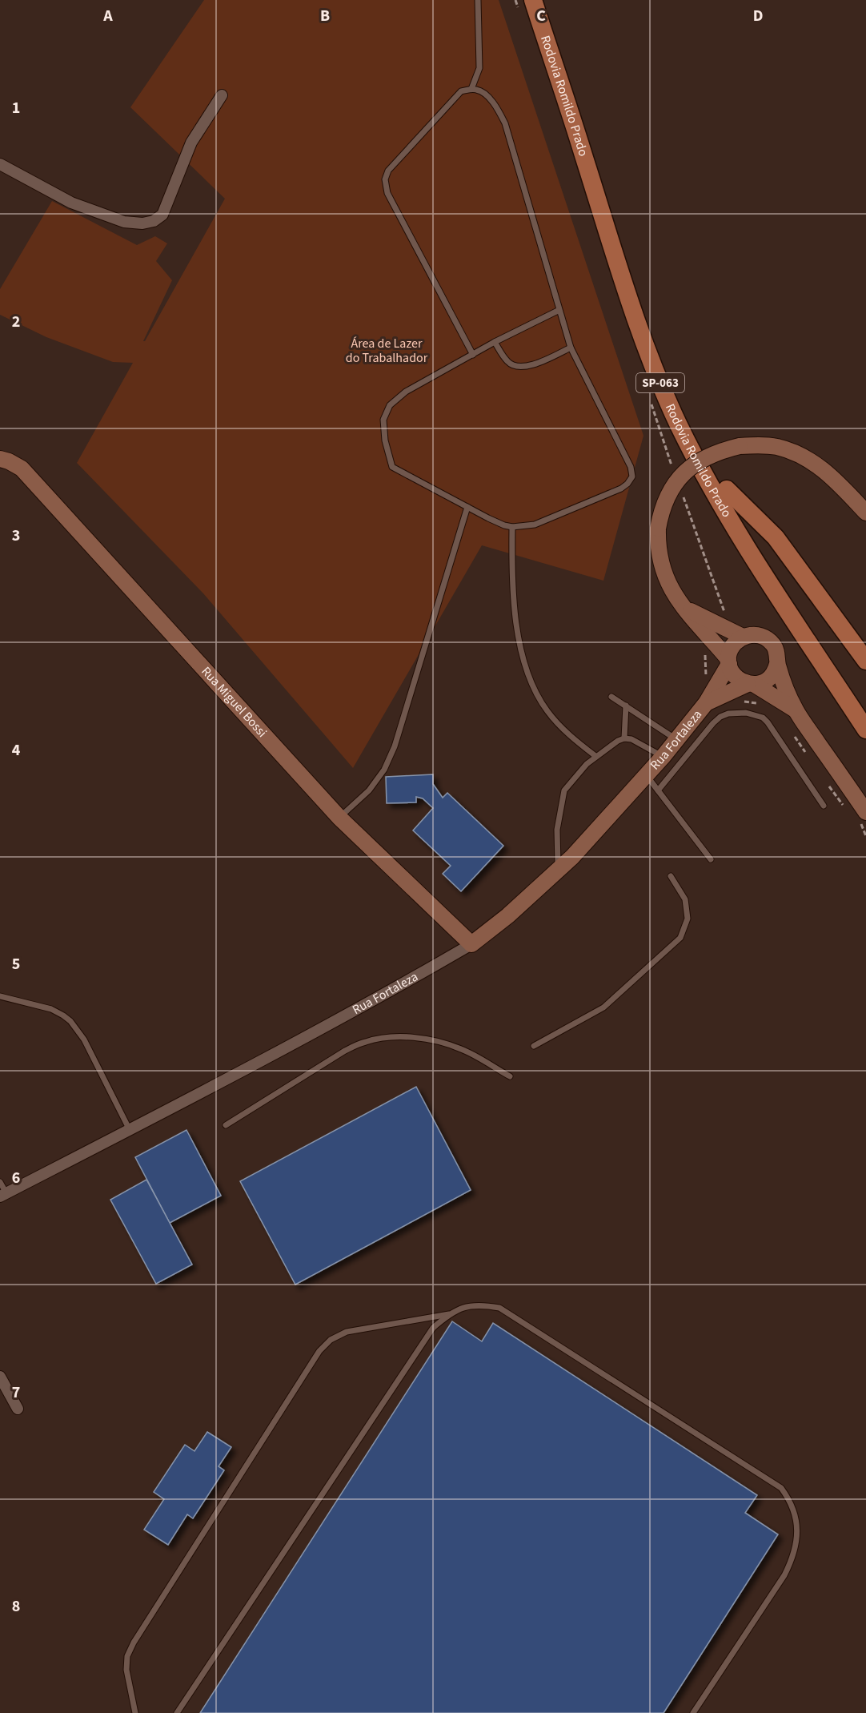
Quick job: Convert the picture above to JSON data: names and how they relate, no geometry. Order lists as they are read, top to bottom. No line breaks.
{"streets":{"main road":["Rodovia Romildo Prado","SP-063","Rua Miguel Bossi","Rua Fortaleza"]},"crossings":[["Rua Miguel Bossi","Rua Fortaleza"]],"parks":["Área de Lazer do Trabalhador"],"grid":{"columns":["A","B","C","D"],"rows":["1","2","3","4","5","6","7","8"]}}
